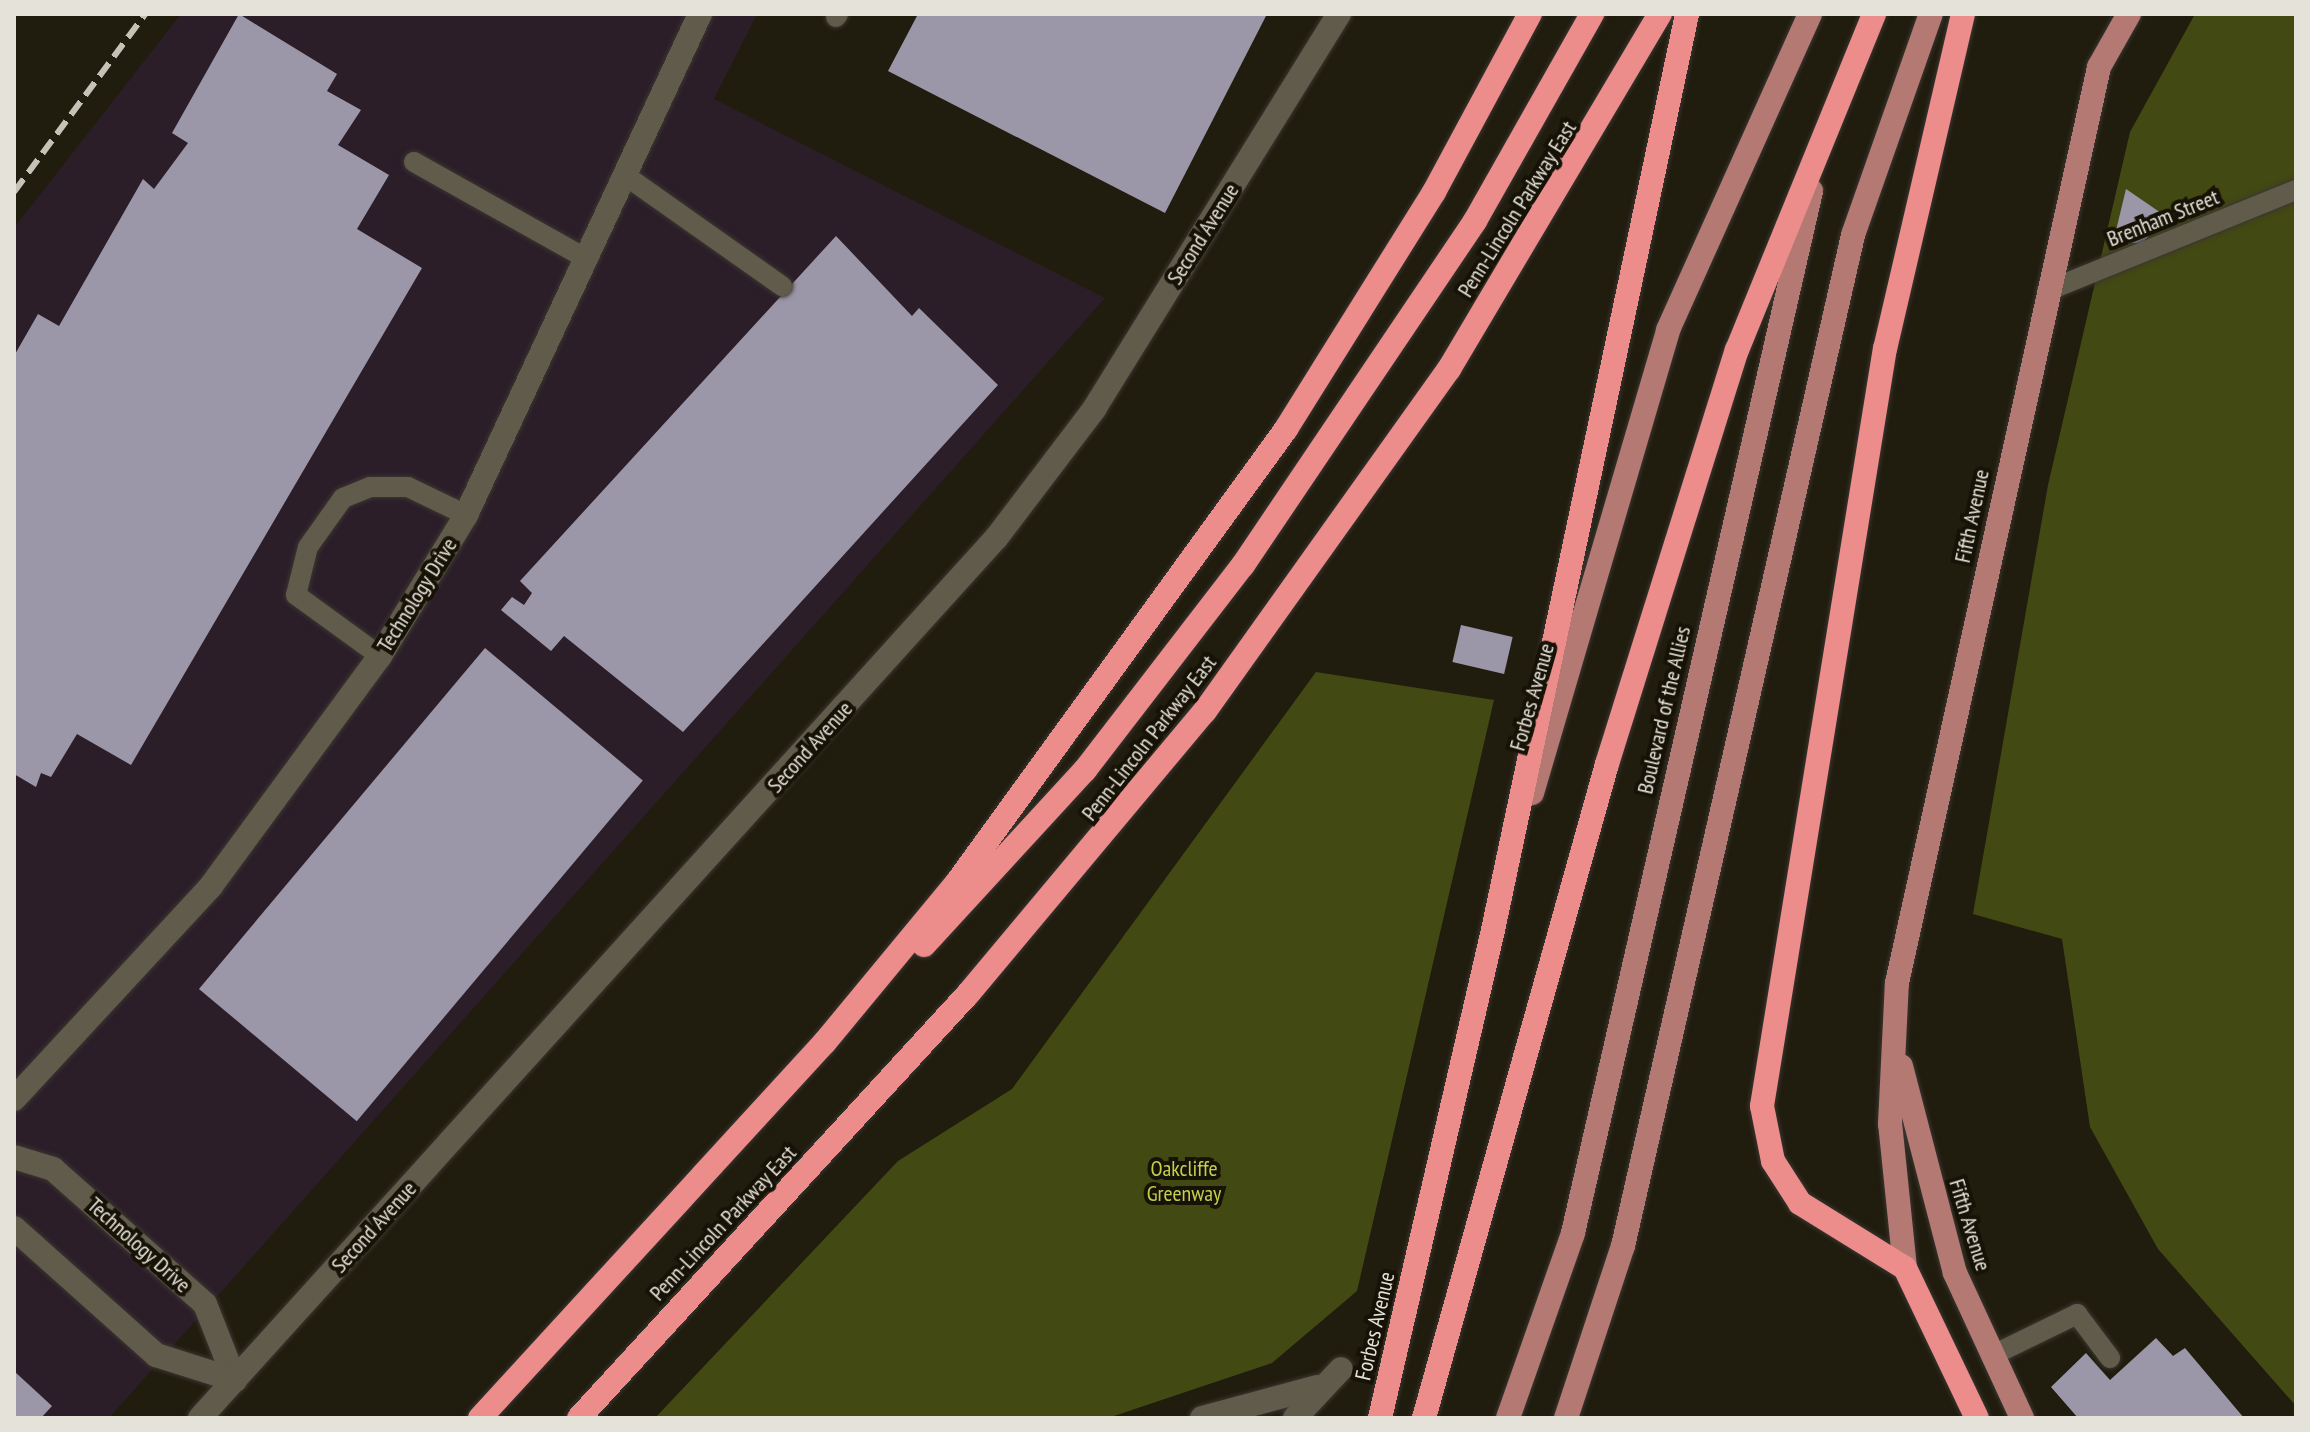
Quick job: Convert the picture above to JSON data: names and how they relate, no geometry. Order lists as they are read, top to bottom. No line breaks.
{"streets":{"highway":["Penn-Lincoln Parkway East","Fifth Avenue","Forbes Avenue","Boulevard of the Allies"],"street":["Second Avenue","Technology Drive"],"lane":["Brenham Street"]},"crossings":[["Brenham Street","Fifth Avenue"],["Second Avenue","Technology Drive"]],"parks":["Oakcliffe Greenway"]}
